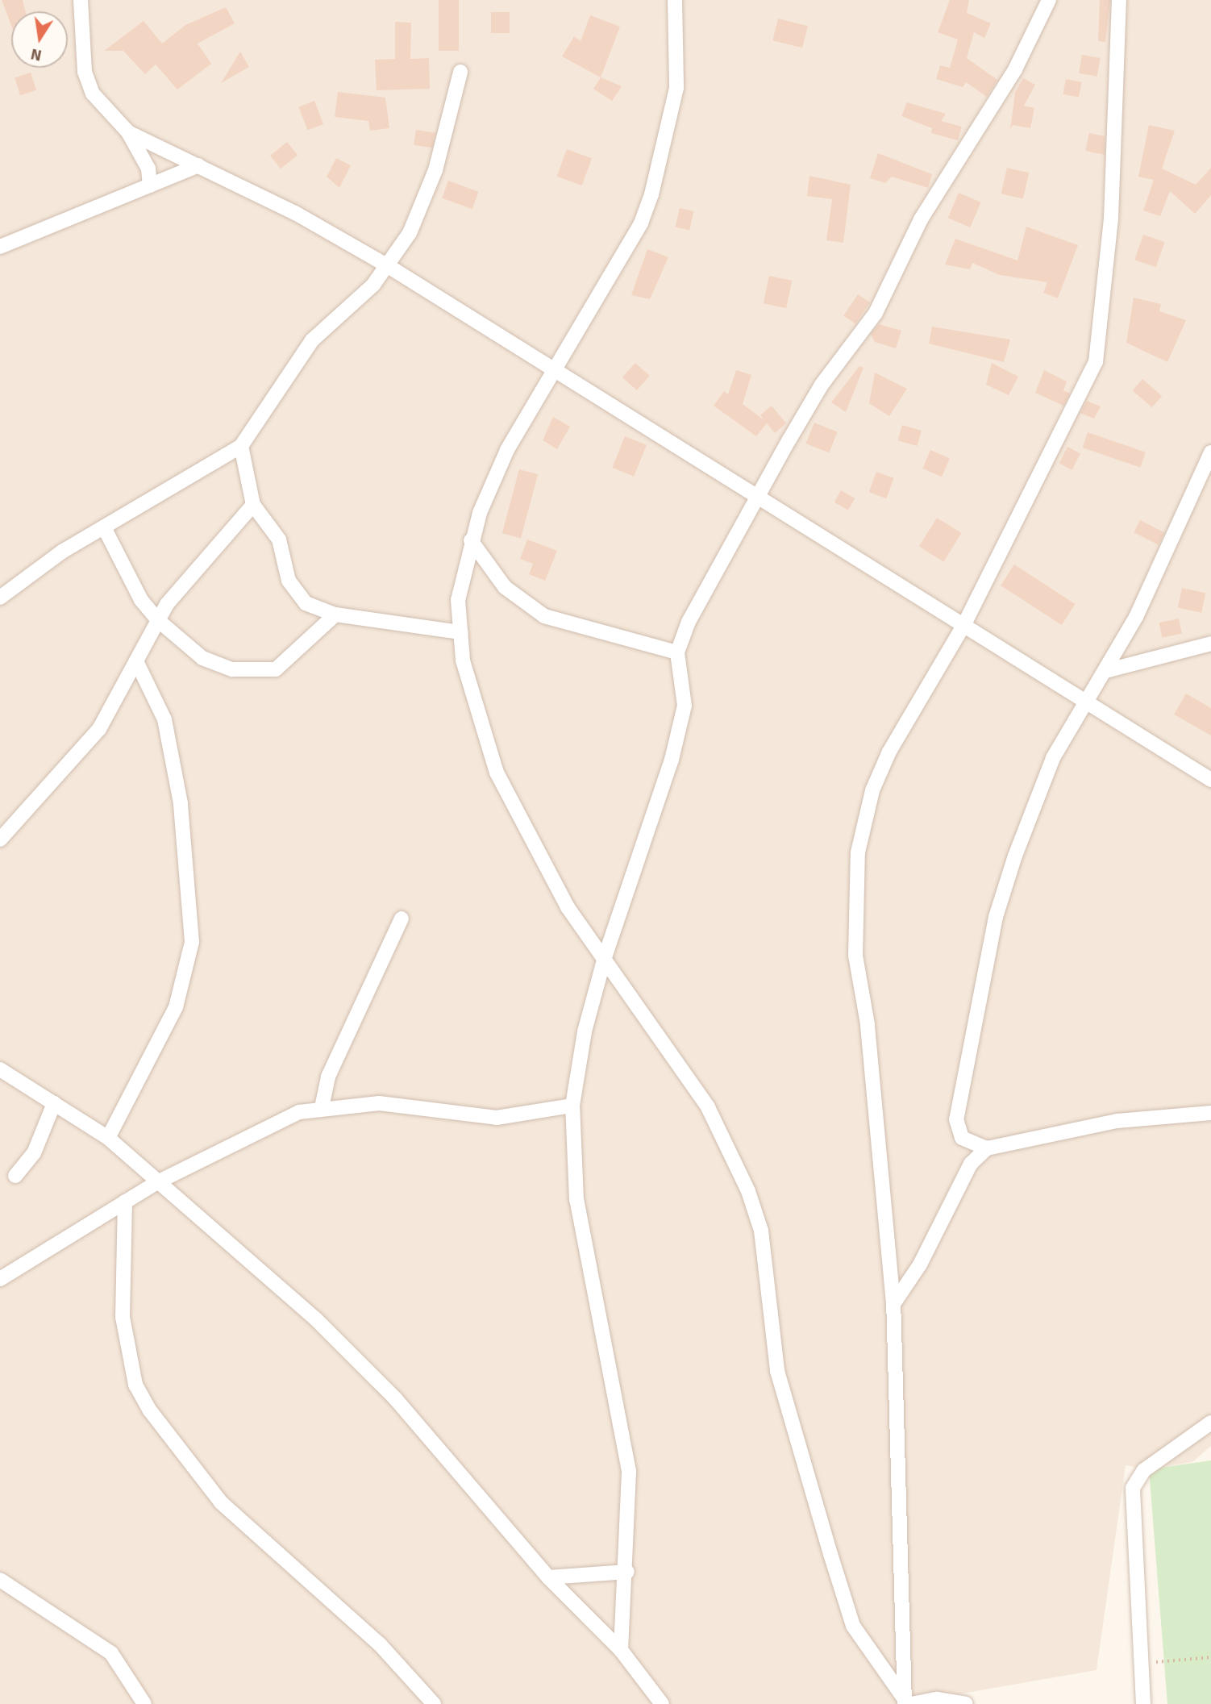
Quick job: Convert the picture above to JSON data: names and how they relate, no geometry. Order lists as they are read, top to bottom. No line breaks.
{"north":"bottom"}
